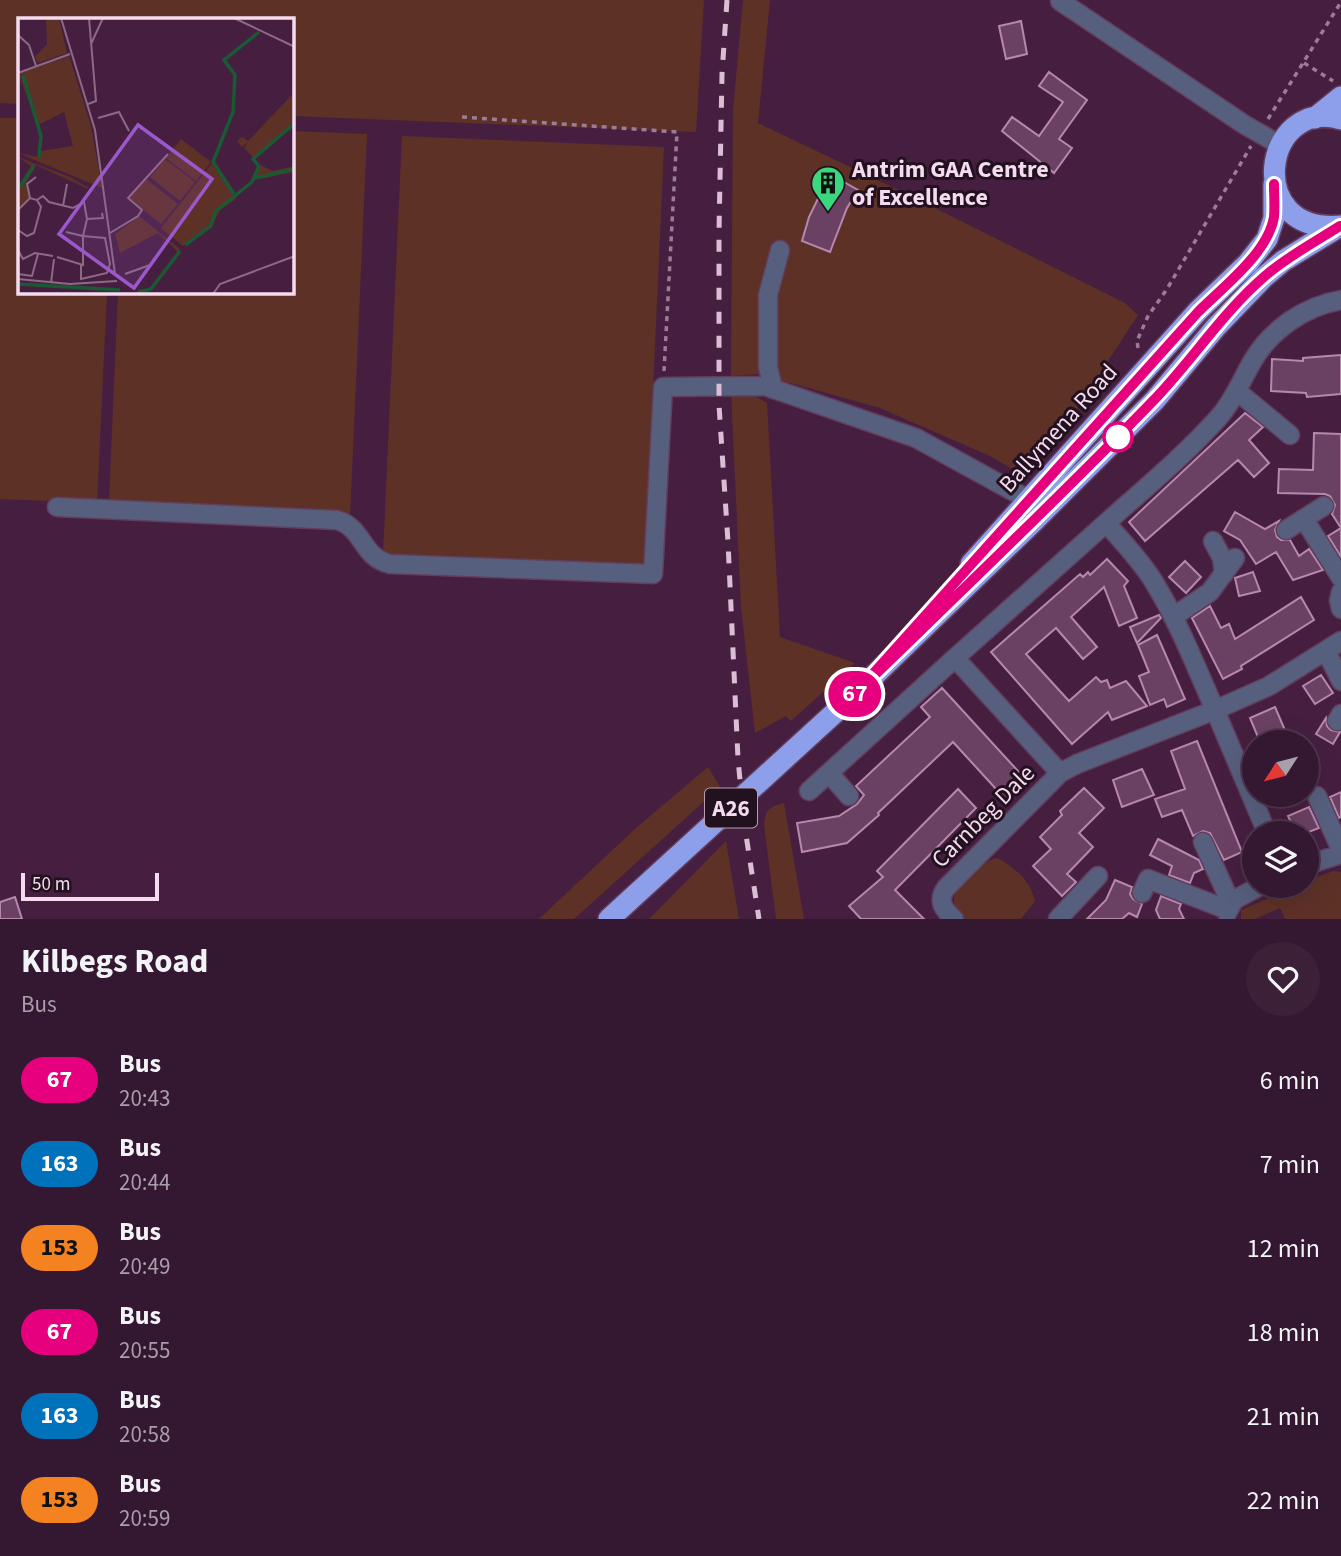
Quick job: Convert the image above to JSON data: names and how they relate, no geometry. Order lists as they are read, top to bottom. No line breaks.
{"streets":{"highway":["Ballymena Road","A26"],"street":["Carnbeg Dale"]},"crossings":[["Ballymena Road","A26"]],"places":{"building":["Antrim GAA Centre of Excellence"]},"lines":["bus line 67"],"scale_bar":"50 m","north":"bottom left","page":{"on_map":"67","scale":"50 m","heading":["Kilbegs Road","Bus"],"list":[{"mark":"67","name":"Bus","note":"20:43","value":"6 min"},{"mark":"163","name":"Bus","note":"20:44","value":"7 min"},{"mark":"153","name":"Bus","note":"20:49","value":"12 min"},{"mark":"67","name":"Bus","note":"20:55","value":"18 min"},{"mark":"163","name":"Bus","note":"20:58","value":"21 min"},{"mark":"153","name":"Bus","note":"20:59","value":"22 min"}]}}
